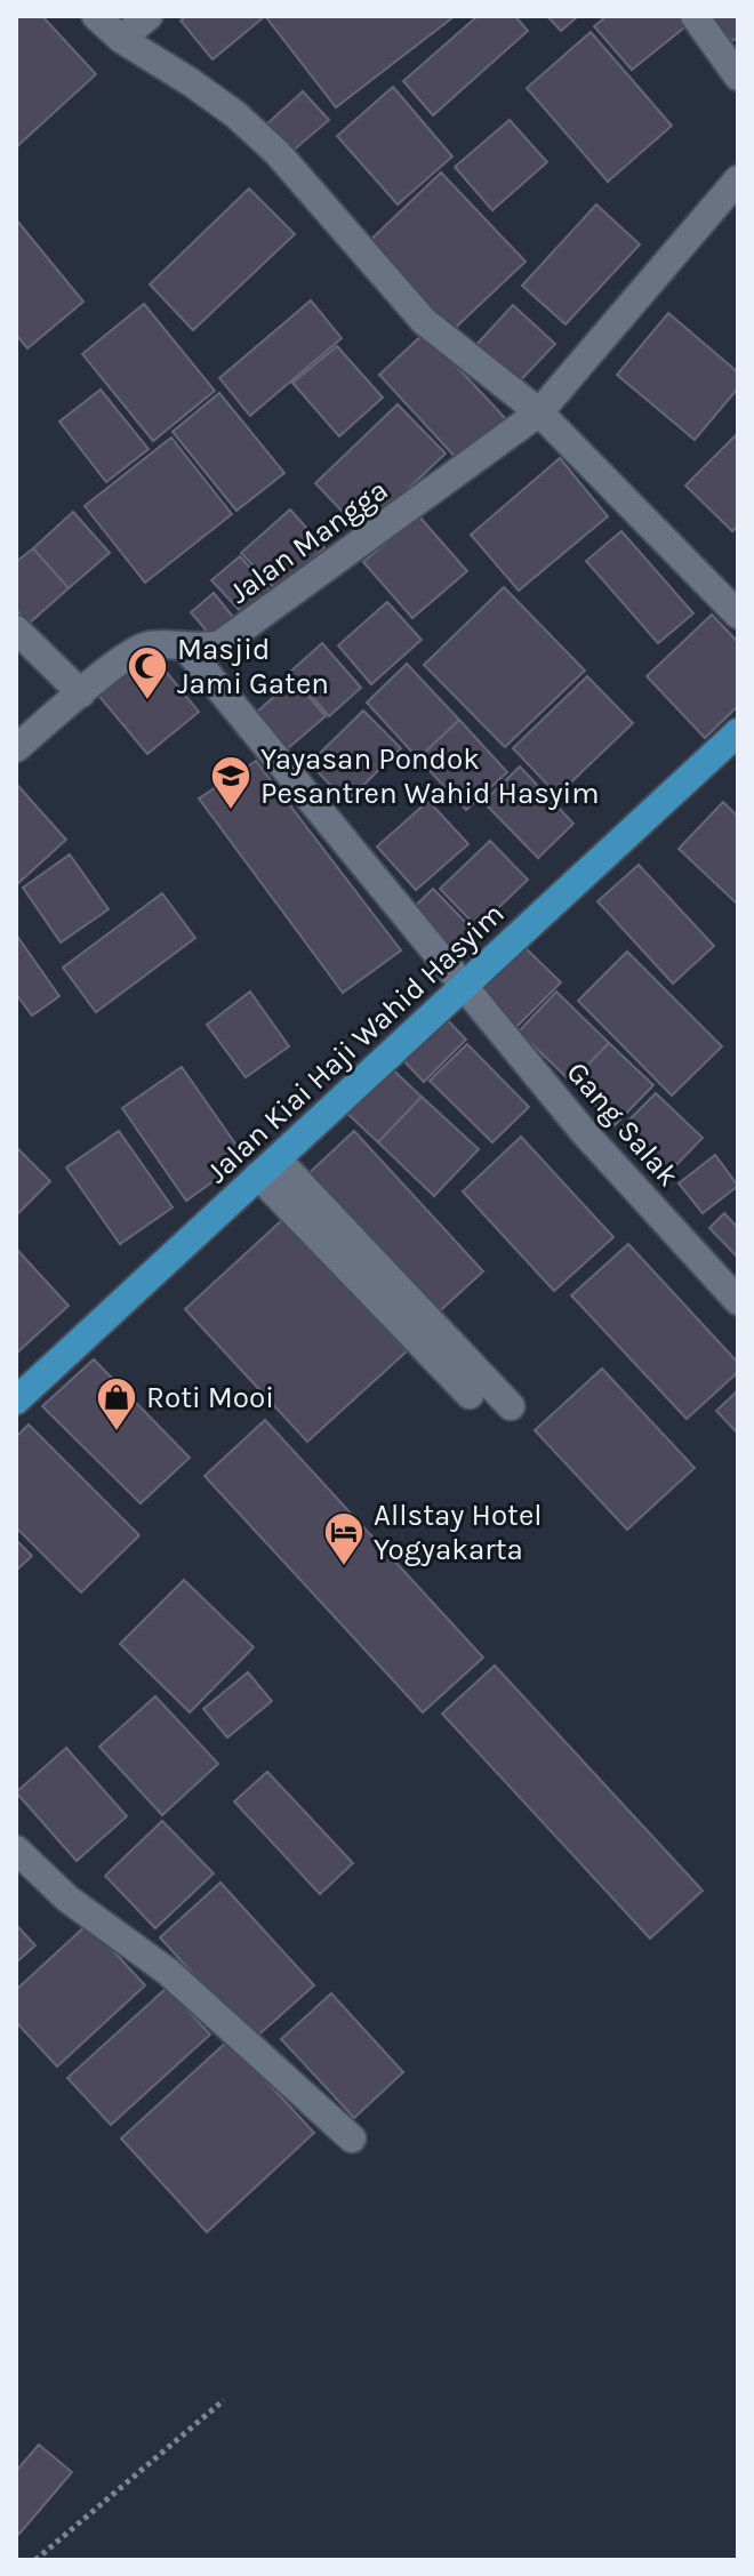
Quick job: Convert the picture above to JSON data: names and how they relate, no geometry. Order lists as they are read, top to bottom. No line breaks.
{"streets":{"main road":["Jalan Kiai Haji Wahid Hasyim"],"street":["Jalan Mangga","Gang Salak"]},"crossings":[["Jalan Mangga","Gang Salak"],["Jalan Kiai Haji Wahid Hasyim","Gang Salak"]],"places":{"mosque":["Masjid Jami Gaten"],"school or university":["Yayasan Pondok Pesantren Wahid Hasyim"],"shop":["Roti Mooi"],"hotel":["Allstay Hotel Yogyakarta"]}}
